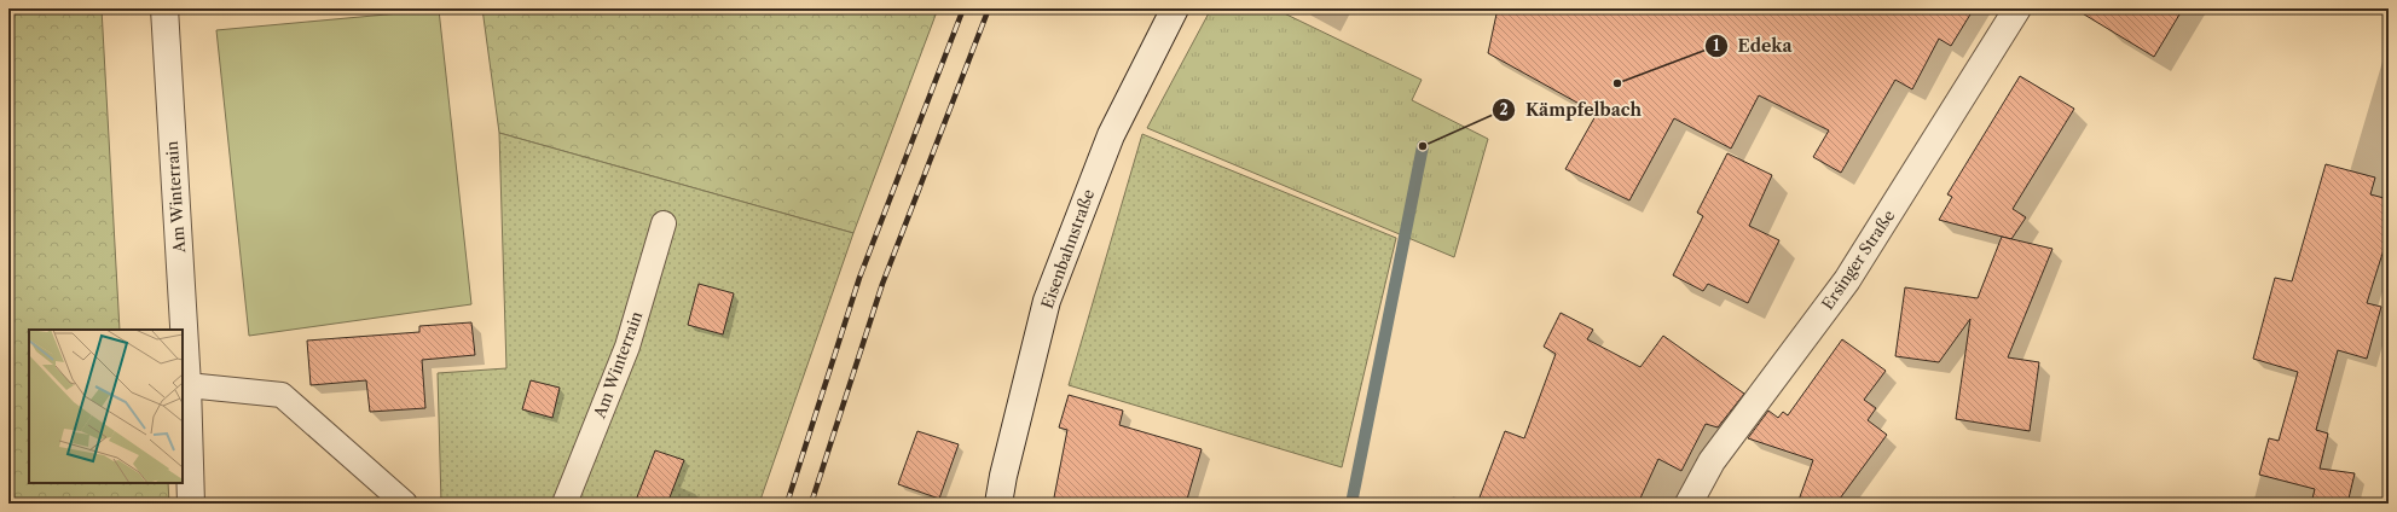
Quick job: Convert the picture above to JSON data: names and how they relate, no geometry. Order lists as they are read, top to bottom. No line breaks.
{"streets":{"street":["Am Winterrain","Eisenbahnstraße","Ersinger Straße"]},"places":["Edeka","Kämpfelbach"]}
